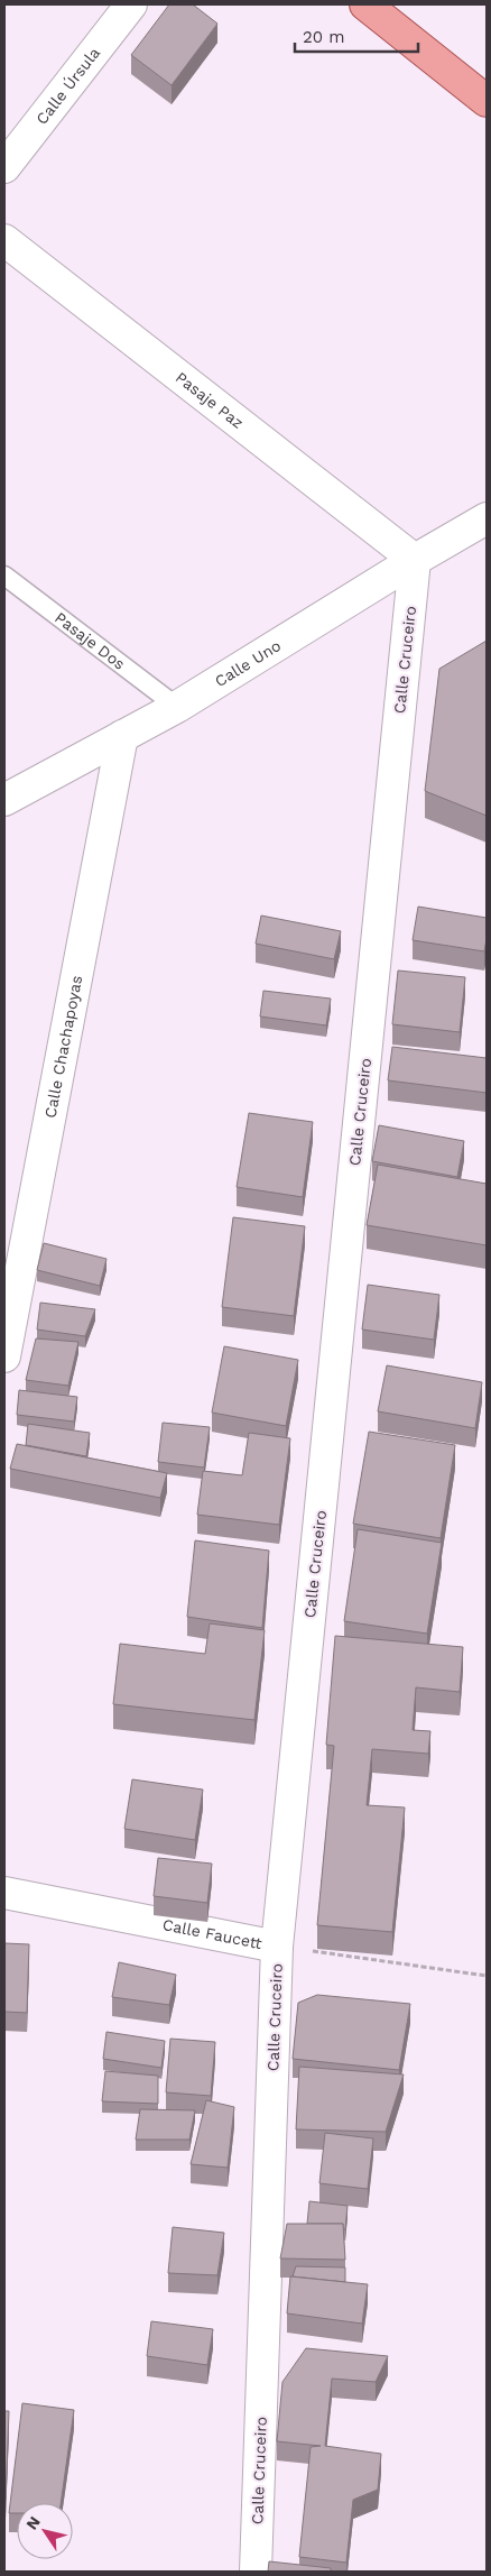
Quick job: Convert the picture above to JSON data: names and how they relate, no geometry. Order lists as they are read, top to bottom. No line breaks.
{"streets":{"street":["Calle Úrsula","Pasaje Paz","Calle Cruceiro","Calle Uno","Calle Chachapoyas","Calle Faucett"],"lane":["Pasaje Dos"]},"crossings":[["Pasaje Paz","Calle Cruceiro"],["Pasaje Paz","Calle Uno"],["Pasaje Dos","Calle Uno"],["Calle Cruceiro","Calle Uno"],["Calle Cruceiro","Calle Faucett"],["Calle Uno","Calle Chachapoyas"]],"scale_bar":"20 m","north":"top left"}
